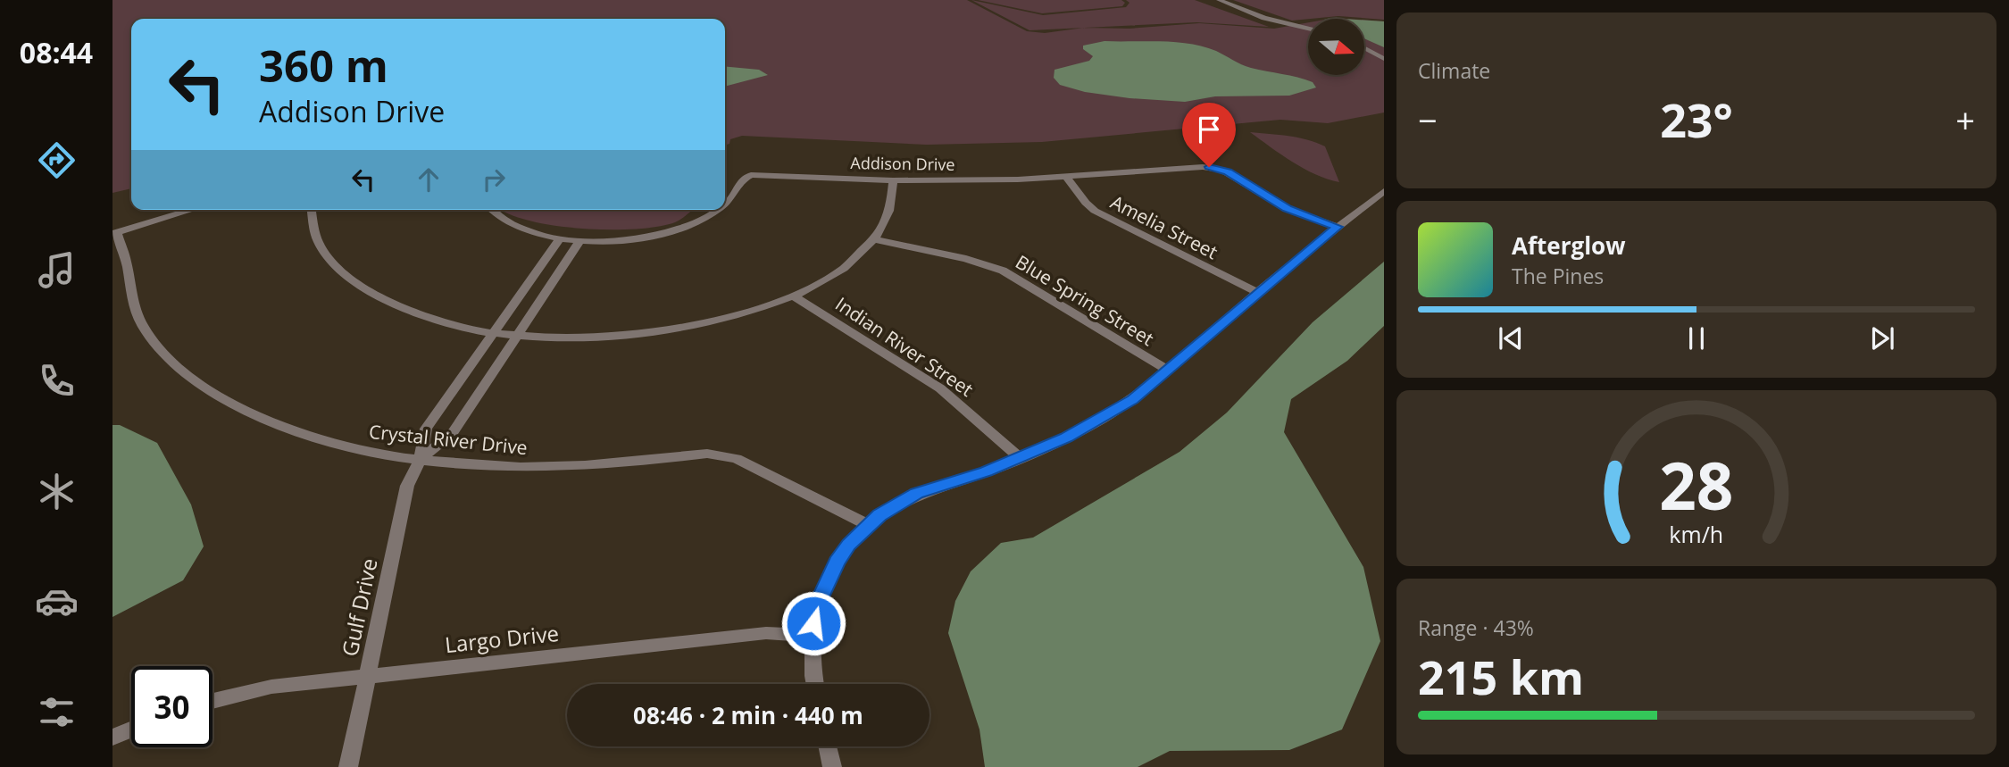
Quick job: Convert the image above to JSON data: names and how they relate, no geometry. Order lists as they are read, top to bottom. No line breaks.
{"streets":{"street":["Addison Drive","Amelia Street","Blue Spring Street","Indian River Street","Crystal River Drive","Gulf Drive","Largo Drive"]},"crossings":[["Addison Drive","Amelia Street"],["Addison Drive","Gulf Drive"],["Crystal River Drive","Gulf Drive"],["Gulf Drive","Largo Drive"]],"north":"right","page":{"tabs":"08:44","tile":["Climate",["Range · 43%","215 km"]],"turn":["360 m","Addison Drive"],"heat":["−","23°","+"],"song":["Afterglow","The Pines"],"limit":"30","trip":"08:46 · 2 min · 440 m","gauge":["28","km/h"]}}
